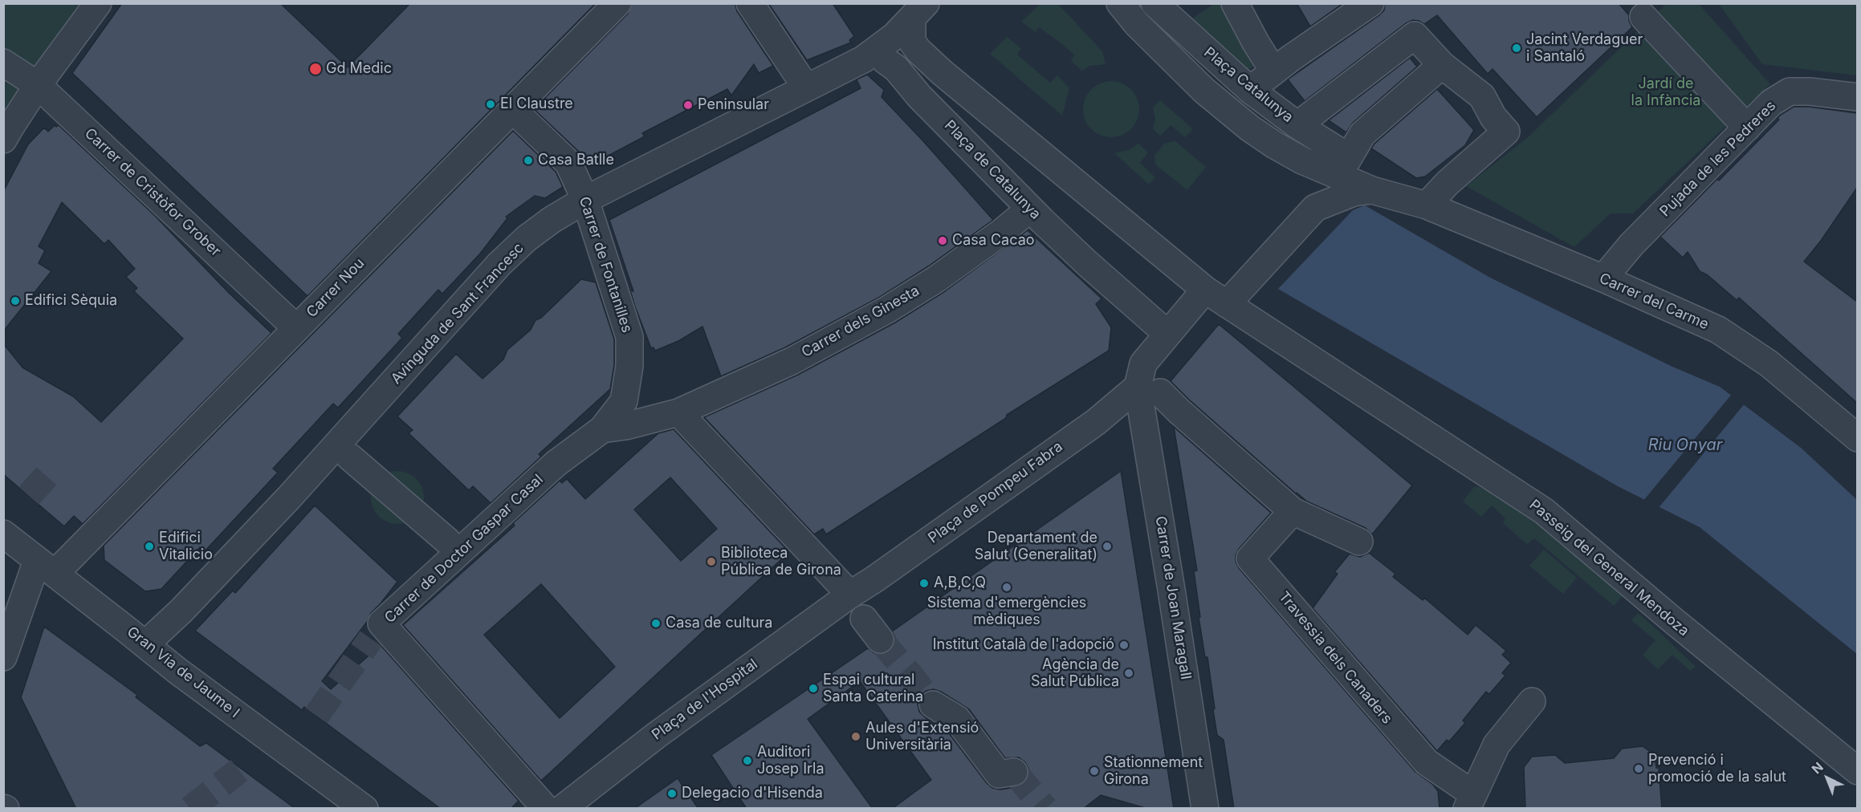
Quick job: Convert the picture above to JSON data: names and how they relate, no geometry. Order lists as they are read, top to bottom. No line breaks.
{"streets":{"street":["Plaça Catalunya","Pujada de les Pedreres","Plaça de Catalunya","Carrer de Cristòfor Grober","Carrer de Fontanilles","Carrer Nou","Carrer del Carme","Avinguda de Sant Francesc","Carrer dels Ginesta","Plaça de Pompeu Fabra","Carrer de Doctor Gaspar Casal","Passeig del General Mendoza","Carrer de Joan Maragall","Travessia dels Canaders","Gran Via de Jaume I","Plaça de l'Hospital"]},"crossings":[["Pujada de les Pedreres","Carrer del Carme"],["Plaça de Catalunya","Avinguda de Sant Francesc"],["Plaça de Catalunya","Carrer dels Ginesta"],["Carrer de Cristòfor Grober","Carrer Nou"],["Carrer de Fontanilles","Carrer Nou"],["Carrer de Fontanilles","Avinguda de Sant Francesc"],["Carrer de Fontanilles","Carrer de Doctor Gaspar Casal"],["Carrer Nou","Gran Via de Jaume I"],["Avinguda de Sant Francesc","Gran Via de Jaume I"],["Plaça de Pompeu Fabra","Carrer de Joan Maragall"],["Plaça de Pompeu Fabra","Plaça de l'Hospital"]],"water":["Riu Onyar"],"parks":["Jardí de la Infància"],"places":["Jacint Verdaguer i Santaló","Gd Medic","El Claustre","Peninsular","Casa Batlle","Casa Cacao","Edifici Sèquia","Edifici Vitalicio","Departament de Salut (Generalitat)","Biblioteca Pública de Girona","A,B,C,Q","Sistema d'emergències mèdiques","Casa de cultura","Institut Català de l'adopció","Agència de Salut Pública","Espai cultural Santa Caterina","Aules d'Extensió Universitària","Auditori Josep Irla","Prevenció i promoció de la salut","Stationnement Girona","Delegacio d'Hisenda"],"north":"top left"}
